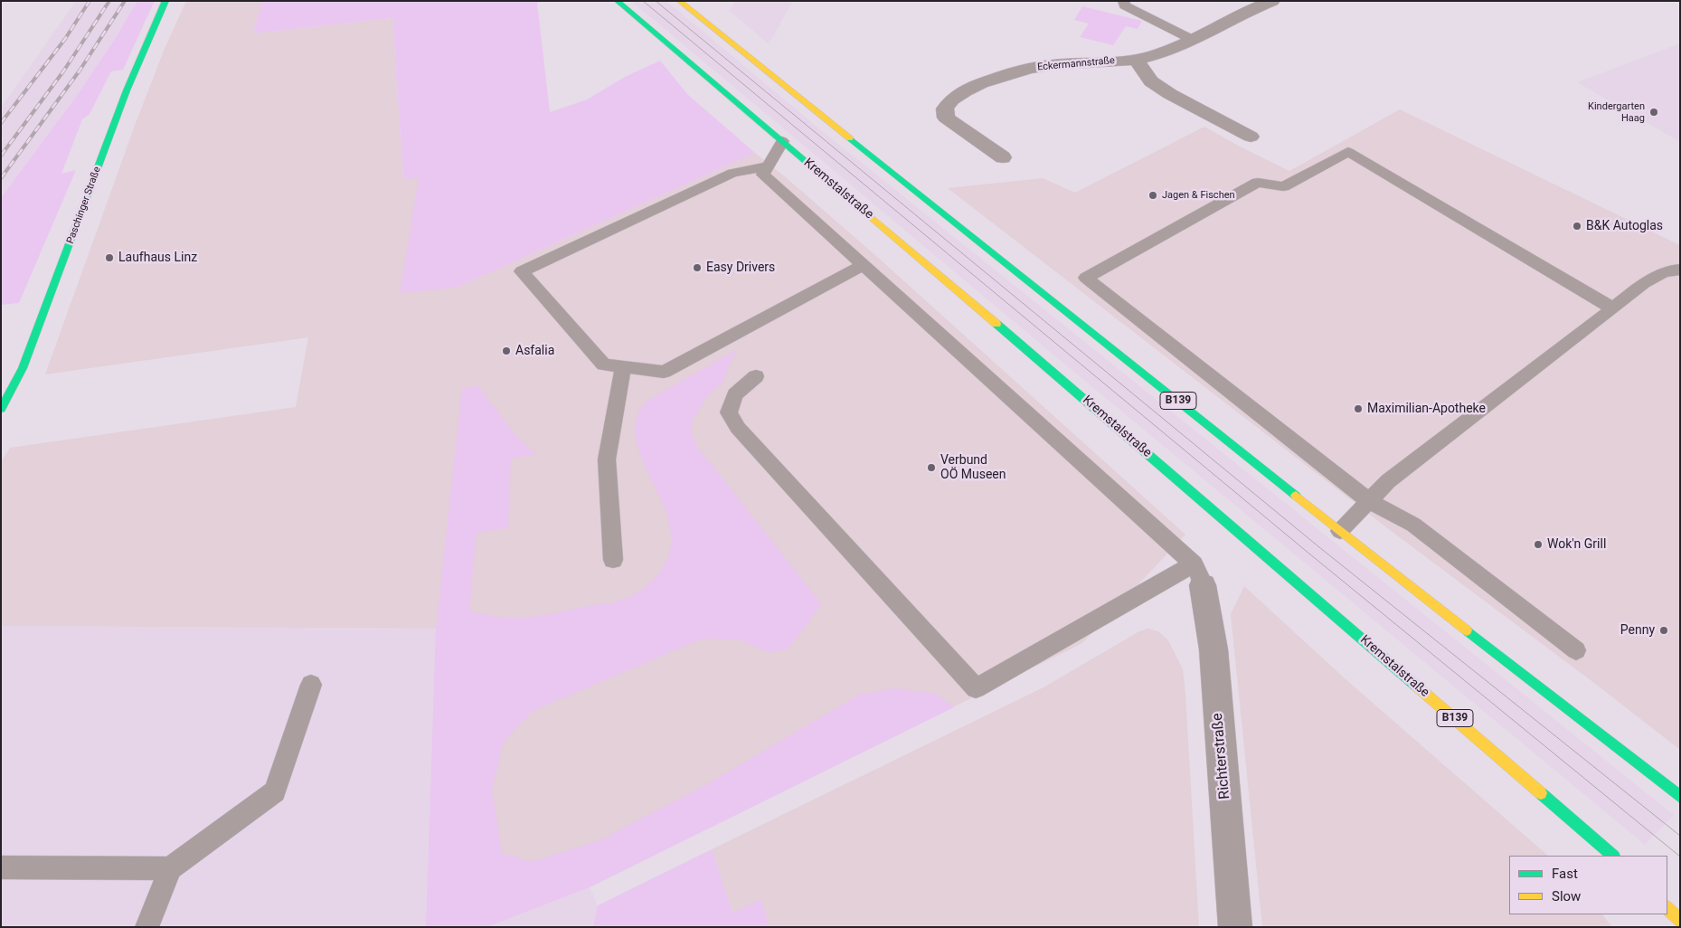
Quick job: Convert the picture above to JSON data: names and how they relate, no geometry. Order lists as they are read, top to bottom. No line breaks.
{"streets":{"main road":["Kremstalstraße","Paschinger Straße","B139"],"street":["Eckermannstraße","Richterstraße"]},"places":["Kindergarten Haag","Jagen & Fischen","B&K Autoglas","Laufhaus Linz","Easy Drivers","Asfalia","Maximilian-Apotheke","Verbund OÖ Museen","Wok'n Grill","Penny"],"legend":["Fast","Slow"]}
